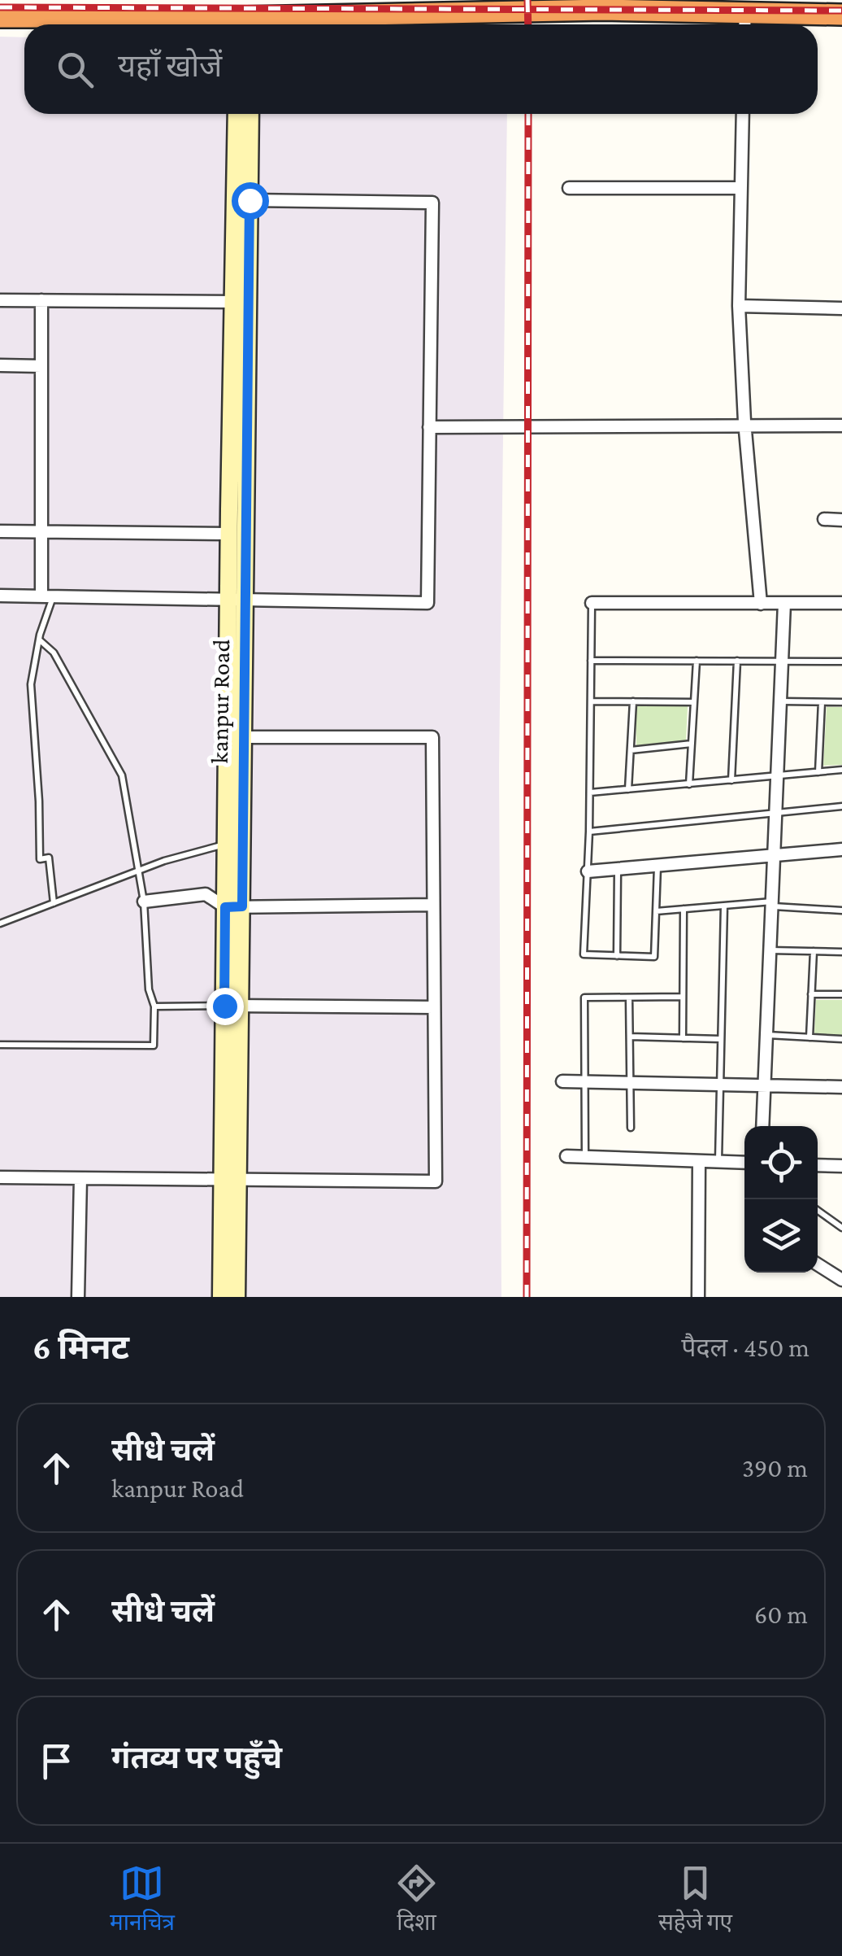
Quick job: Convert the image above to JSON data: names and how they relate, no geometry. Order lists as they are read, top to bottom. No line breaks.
{"streets":{"street":["kanpur Road"]},"page":{"search":"यहाँ खोजें","heading":["6 मिनट","पैदल · 450 m"],"list":[["सीधे चलें","kanpur Road","390 m"],["सीधे चलें","60 m"],"गंतव्य पर पहुँचे"],"nav":["मानचित्र","दिशा","सहेजे गए"]}}
